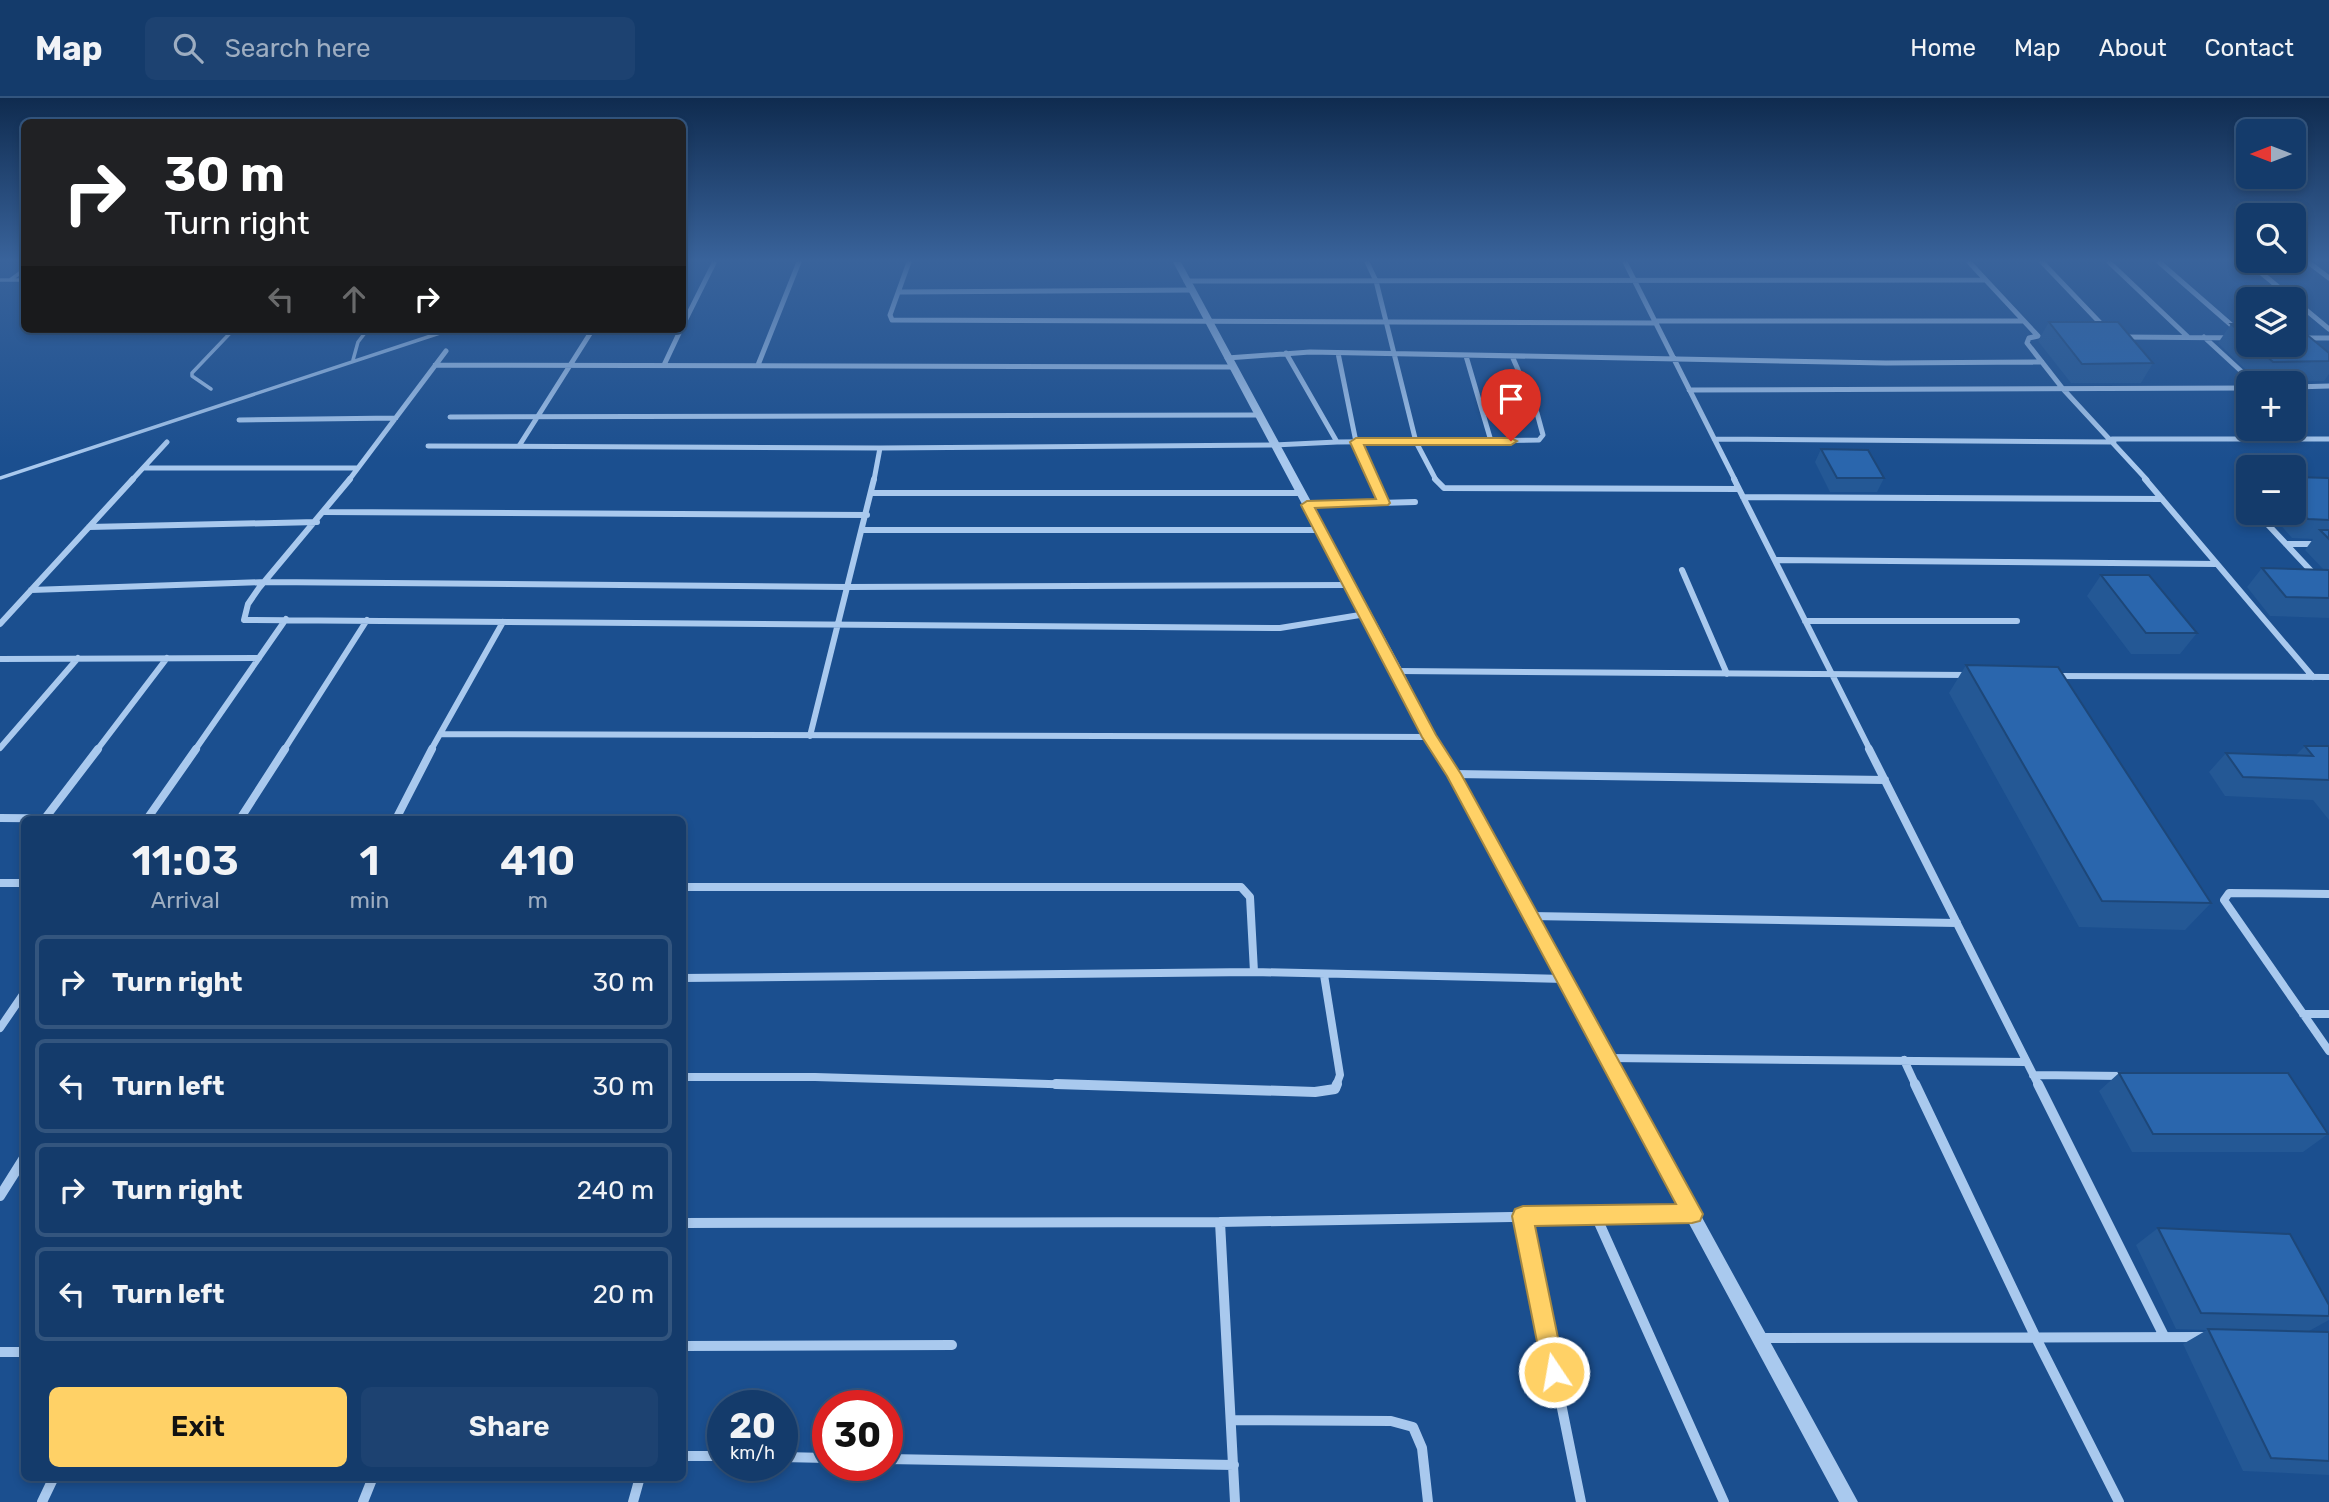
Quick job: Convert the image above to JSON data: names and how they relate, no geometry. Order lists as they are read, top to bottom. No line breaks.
{"north":"left","page":{"header":"Map","search":"Search here","nav":["Home","Map","About","Contact"],"map_buttons":["+","−"],"turn":["30 m","Turn right"],"eta":["11:03","Arrival","1","min","410","m"],"list":[{"name":"Turn right","value":"30 m"},{"name":"Turn left","value":"30 m"},{"name":"Turn right","value":"240 m"},{"name":"Turn left","value":"20 m"}],"buttons":["Exit","Share"],"speed":"20 km/h","limit":"30"}}
